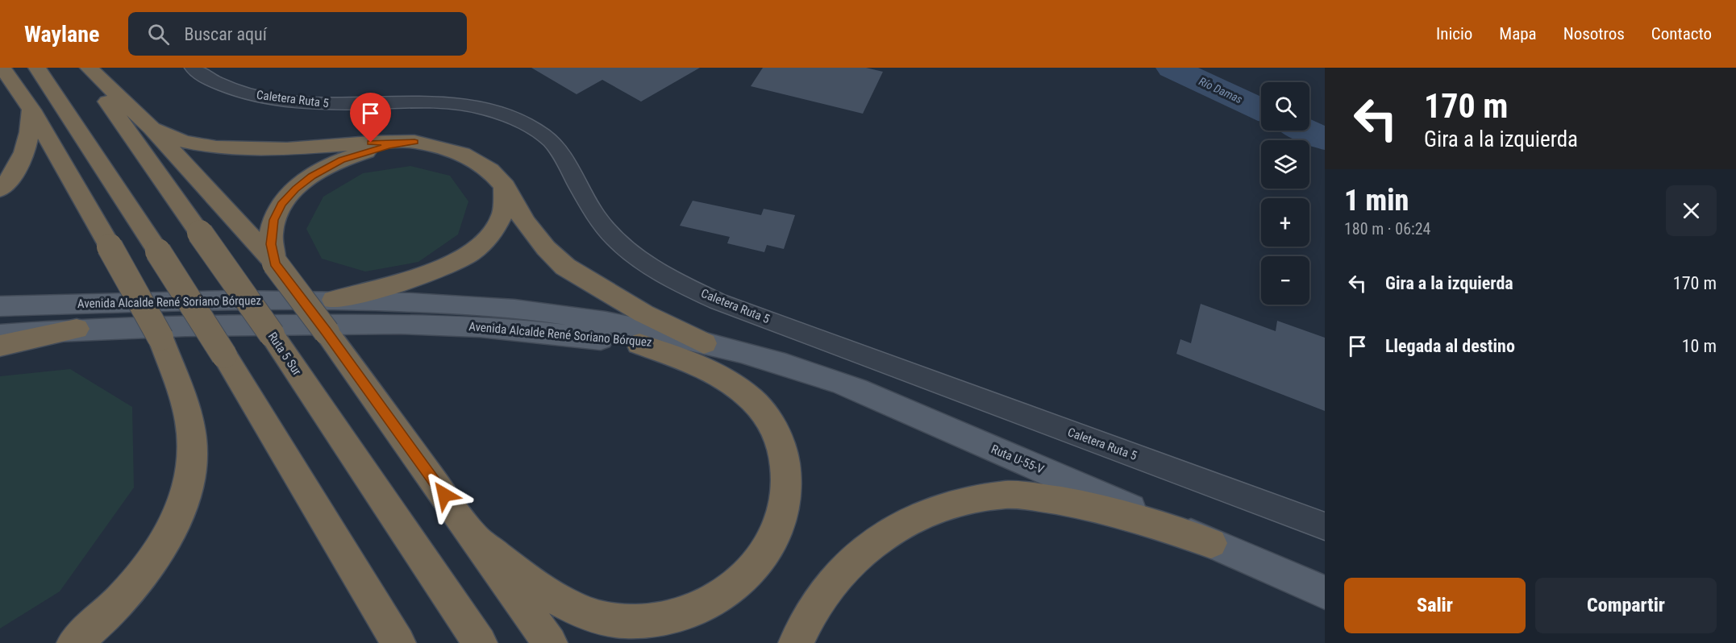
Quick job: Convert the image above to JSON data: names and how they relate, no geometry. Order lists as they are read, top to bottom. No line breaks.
{"streets":{"highway":["Ruta 5 Sur"],"main road":["Avenida Alcalde René Soriano Bórquez","Ruta U-55-V"],"street":["Caletera Ruta 5"]},"crossings":[["Avenida Alcalde René Soriano Bórquez","Ruta U-55-V"]],"water":["Río Damas"],"page":{"header":"Waylane","search":"Buscar aquí","nav":["Inicio","Mapa","Nosotros","Contacto"],"turn":["170 m","Gira a la izquierda"],"map_buttons":["+","−"],"heading":["1 min","180 m · 06:24"],"list":[{"name":"Gira a la izquierda","value":"170 m"},{"name":"Llegada al destino","value":"10 m"}],"buttons":["Salir","Compartir"]}}
